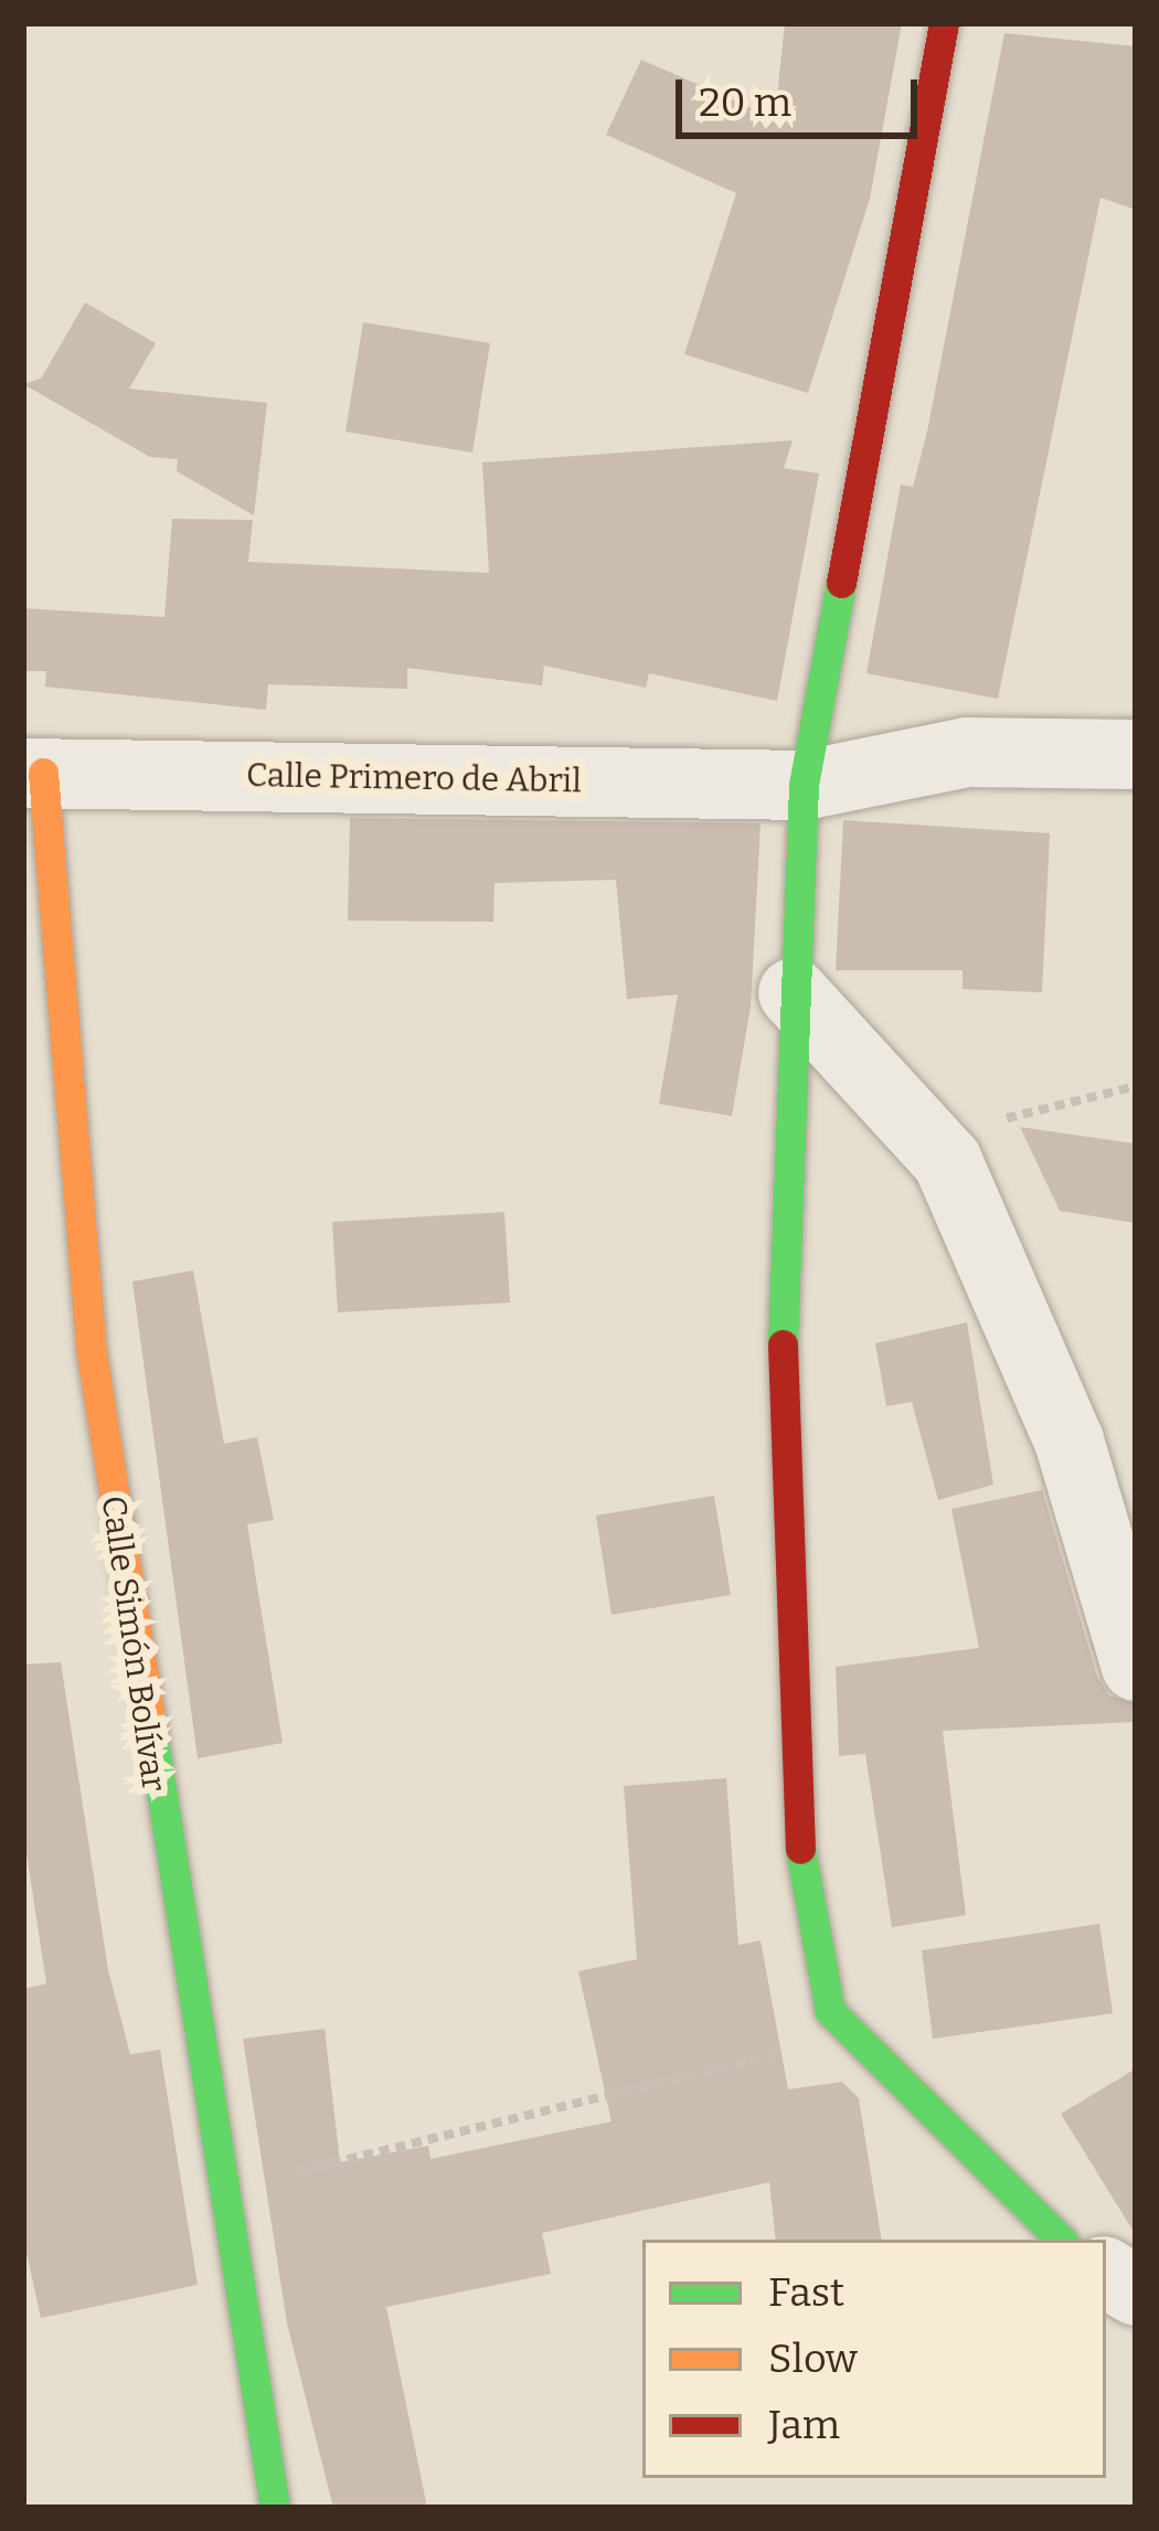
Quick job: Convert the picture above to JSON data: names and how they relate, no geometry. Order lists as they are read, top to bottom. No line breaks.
{"streets":{"street":["Calle Primero de Abril","Calle Simón Bolívar"]},"crossings":[["Calle Primero de Abril","Calle Simón Bolívar"]],"legend":["Fast","Slow","Jam"],"scale_bar":"20 m"}
